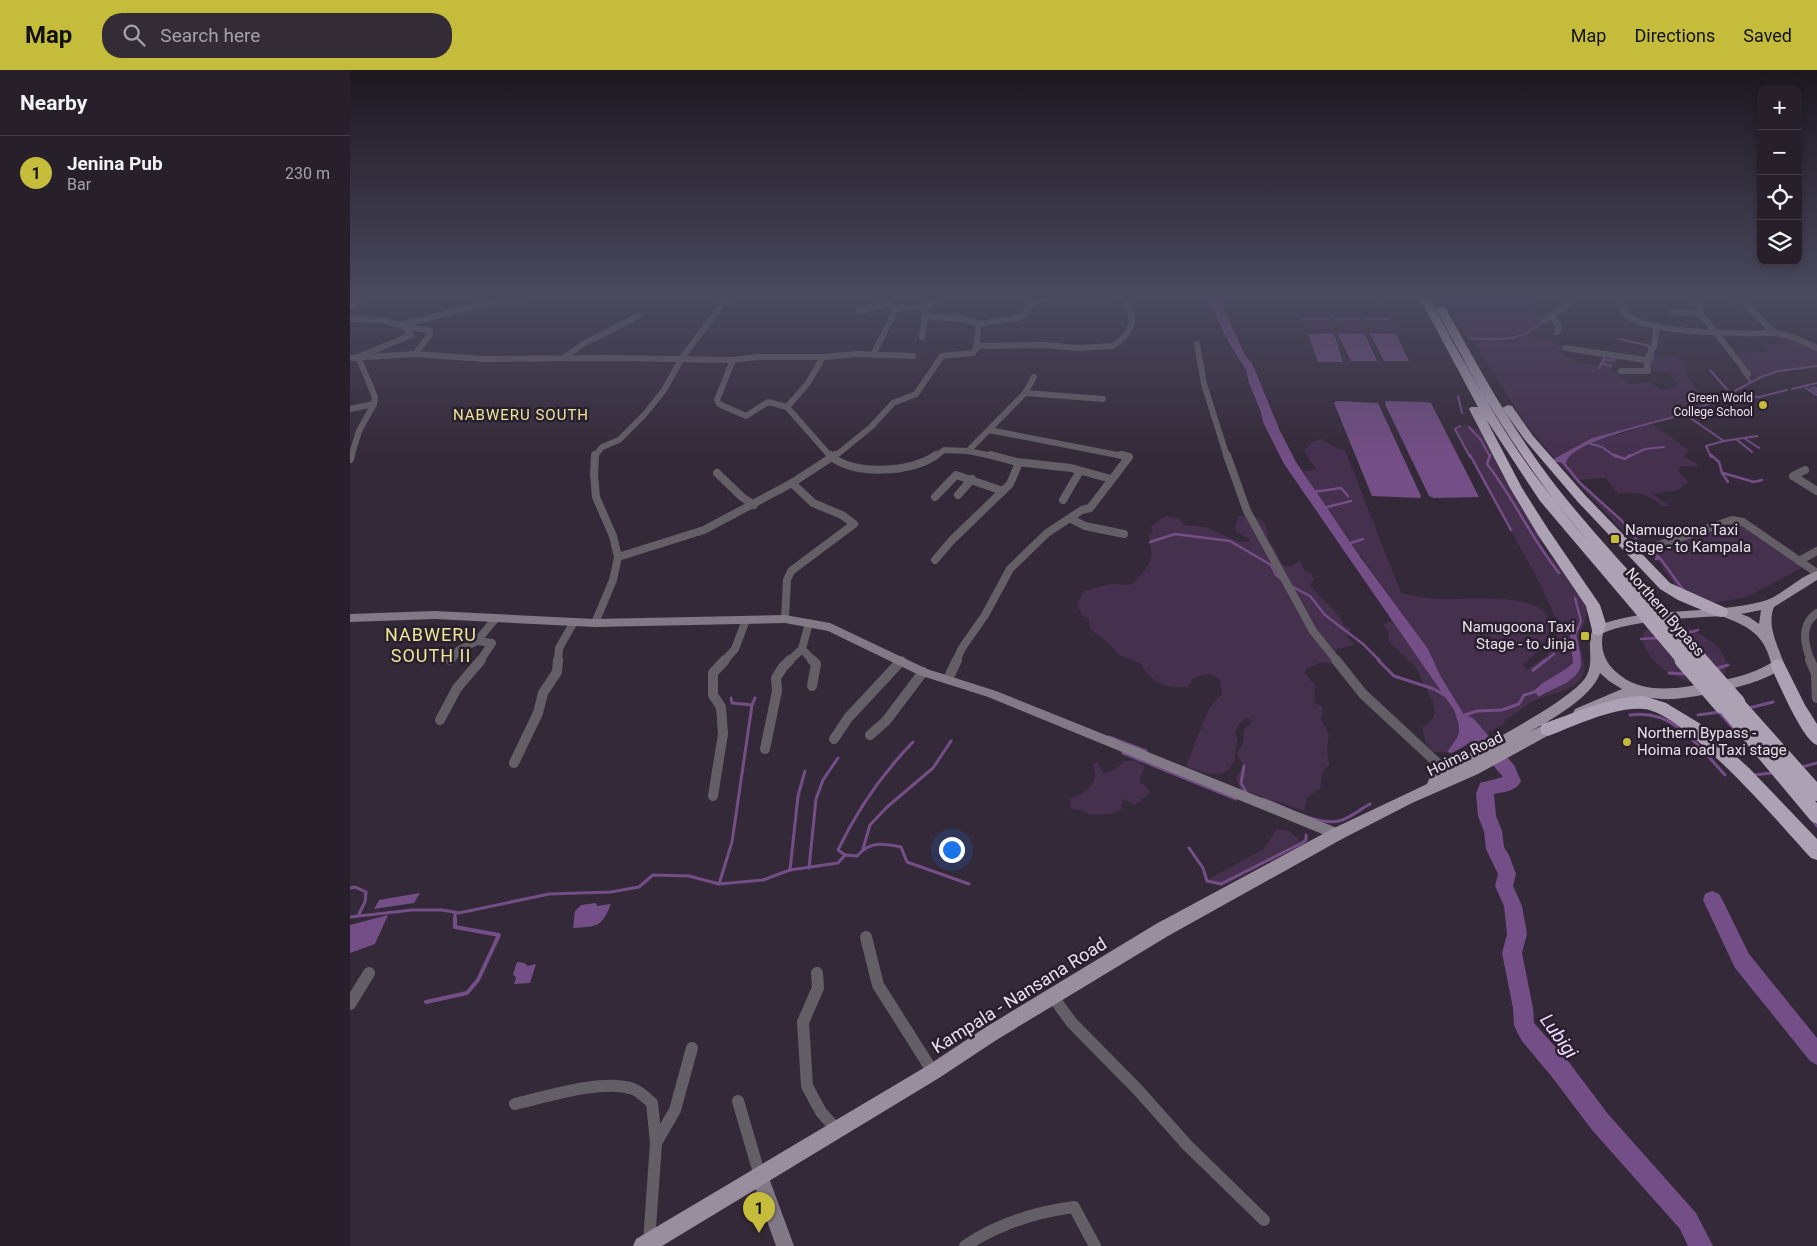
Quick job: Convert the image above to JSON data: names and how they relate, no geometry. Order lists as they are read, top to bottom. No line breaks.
{"streets":{"highway":["Northern Bypass"],"main road":["Hoima Road","Kampala - Nansana Road"]},"crossings":[["Hoima Road","Kampala - Nansana Road"]],"districts":["NABWERU SOUTH","NABWERU SOUTH II"],"water":["Lubigi"],"places":{"other":["Green World College School","Northern Bypass - Hoima road Taxi stage"],"transit":["Namugoona Taxi Stage - to Kampala","Namugoona Taxi Stage - to Jinja"]},"page":{"header":"Map","search":"Search here","nav":["Map","Directions","Saved"],"heading":"Nearby","map_buttons":["+","−"],"list":[{"mark":"1","name":"Jenina Pub","note":"Bar","value":"230 m"}],"pins":"1"}}
